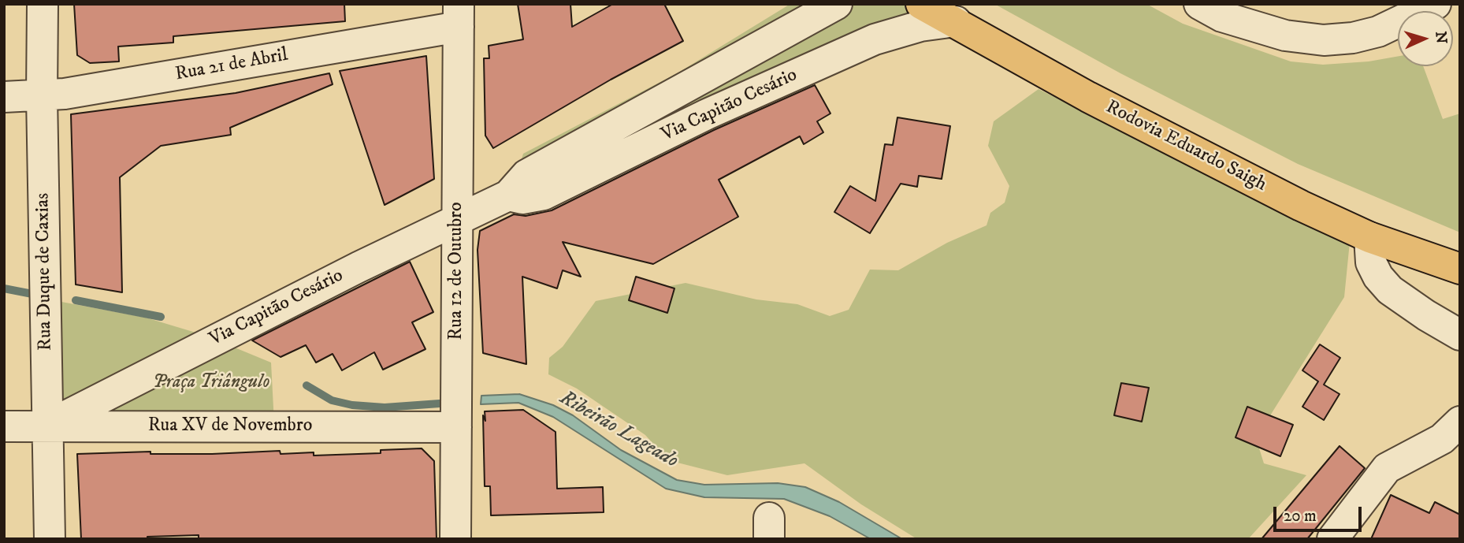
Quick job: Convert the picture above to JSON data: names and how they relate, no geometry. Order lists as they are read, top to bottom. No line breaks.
{"streets":{"highway":["Rodovia Eduardo Saigh"],"street":["Rua 21 de Abril","Via Capitão Cesário","Rua 12 de Outubro","Rua Duque de Caxias","Rua XV de Novembro"]},"crossings":[["Rua 21 de Abril","Rua 12 de Outubro"],["Rua 21 de Abril","Rua Duque de Caxias"],["Via Capitão Cesário","Rodovia Eduardo Saigh"],["Via Capitão Cesário","Rua 12 de Outubro"],["Via Capitão Cesário","Rua Duque de Caxias"],["Via Capitão Cesário","Rua XV de Novembro"],["Rua 12 de Outubro","Rua XV de Novembro"],["Rua Duque de Caxias","Rua XV de Novembro"]],"water":["Ribeirão Lageado"],"parks":["Praça Triângulo"],"scale_bar":"20 m","north":"right"}
